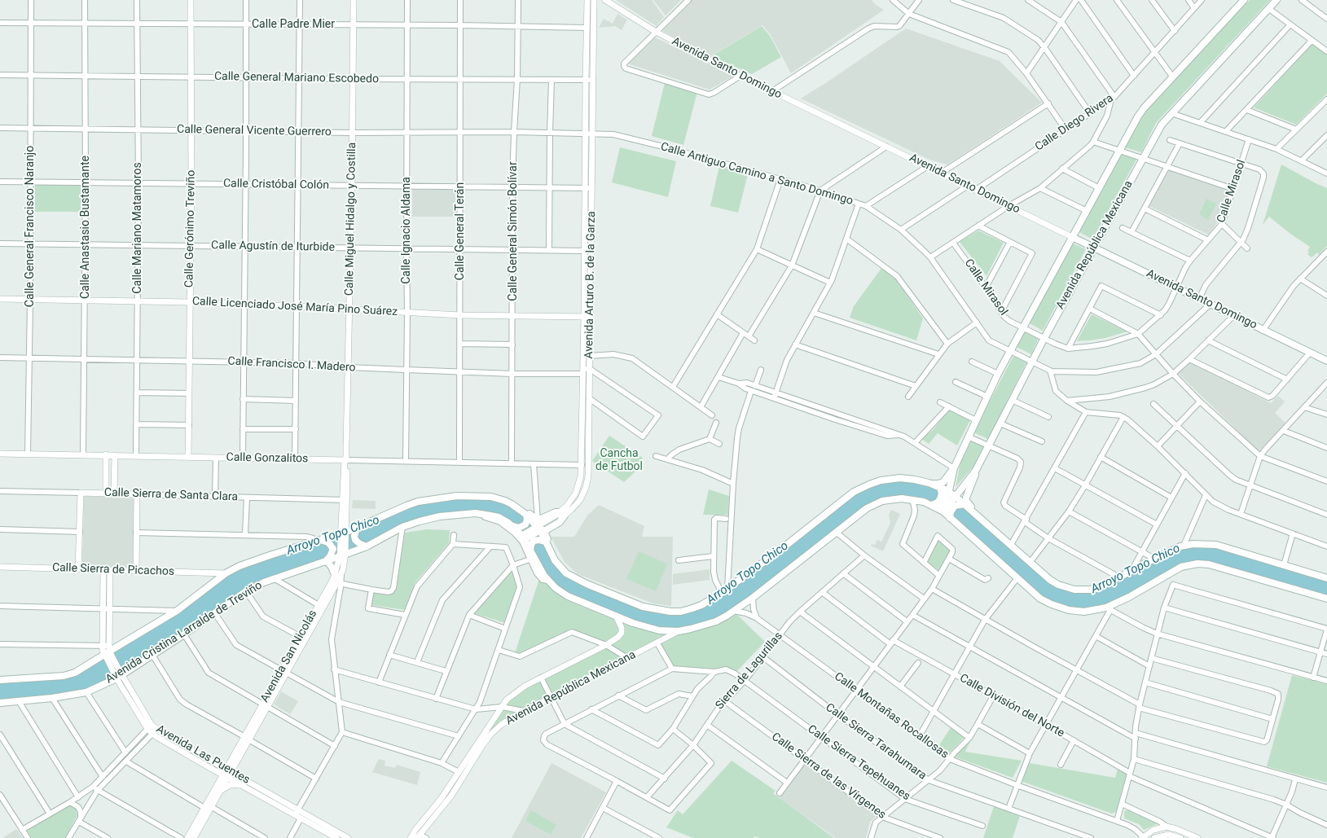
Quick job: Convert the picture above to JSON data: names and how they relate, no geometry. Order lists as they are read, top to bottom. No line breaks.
{"streets":{"main road":["Avenida Santo Domingo","Avenida República Mexicana","Avenida Cristina Larralde de Treviño"],"street":["Calle Padre Mier","Calle General Mariano Escobedo","Calle Diego Rivera","Calle General Vicente Guerrero","Calle Antiguo Camino a Santo Domingo","Calle Cristóbal Colón","Calle Mirasol","Calle Miguel Hidalgo y Costilla","Calle General Francisco Naranjo","Calle Anastasio Bustamante","Calle Mariano Matamoros","Calle Gerónimo Treviño","Calle Ignacio Aldama","Calle General Terán","Calle General Simón Bolívar","Calle Agustín de Iturbide","Avenida Arturo B. de la Garza","Calle Licenciado José María Pino Suárez","Calle Francisco I. Madero","Calle Gonzalitos","Calle Sierra de Santa Clara","Calle Sierra de Picachos","Avenida San Nicolás","Sierra de Lagurillas","Calle División del Norte","Calle Montañas Rocallosas","Calle Sierra Tarahumara","Avenida Las Puentes","Calle Sierra Tepehuanes","Calle Sierra de las Vírgenes"]},"crossings":[["Calle Padre Mier","Calle Miguel Hidalgo y Costilla"],["Calle Padre Mier","Calle General Francisco Naranjo"],["Calle Padre Mier","Calle Anastasio Bustamante"],["Calle Padre Mier","Calle Mariano Matamoros"],["Calle Padre Mier","Calle Gerónimo Treviño"],["Calle Padre Mier","Calle Ignacio Aldama"],["Calle Padre Mier","Calle General Terán"],["Calle Padre Mier","Calle General Simón Bolívar"],["Calle Padre Mier","Avenida Arturo B. de la Garza"],["Avenida Santo Domingo","Calle Diego Rivera"],["Avenida Santo Domingo","Calle Antiguo Camino a Santo Domingo"],["Avenida Santo Domingo","Calle Mirasol"],["Avenida Santo Domingo","Avenida República Mexicana"],["Calle General Mariano Escobedo","Calle Miguel Hidalgo y Costilla"],["Calle General Mariano Escobedo","Calle General Francisco Naranjo"],["Calle General Mariano Escobedo","Calle Anastasio Bustamante"],["Calle General Mariano Escobedo","Calle Mariano Matamoros"],["Calle General Mariano Escobedo","Calle Gerónimo Treviño"],["Calle General Mariano Escobedo","Calle Ignacio Aldama"],["Calle General Mariano Escobedo","Calle General Terán"],["Calle General Mariano Escobedo","Calle General Simón Bolívar"],["Calle General Mariano Escobedo","Avenida Arturo B. de la Garza"],["Calle General Vicente Guerrero","Calle Antiguo Camino a Santo Domingo"],["Calle General Vicente Guerrero","Calle Miguel Hidalgo y Costilla"],["Calle General Vicente Guerrero","Calle General Francisco Naranjo"],["Calle General Vicente Guerrero","Calle Anastasio Bustamante"],["Calle General Vicente Guerrero","Calle Mariano Matamoros"],["Calle General Vicente Guerrero","Calle Gerónimo Treviño"],["Calle General Vicente Guerrero","Calle Ignacio Aldama"],["Calle General Vicente Guerrero","Calle General Terán"],["Calle General Vicente Guerrero","Calle General Simón Bolívar"],["Calle General Vicente Guerrero","Avenida Arturo B. de la Garza"],["Calle Antiguo Camino a Santo Domingo","Avenida República Mexicana"],["Calle Antiguo Camino a Santo Domingo","Avenida Arturo B. de la Garza"],["Calle Cristóbal Colón","Calle Miguel Hidalgo y Costilla"],["Calle Cristóbal Colón","Calle General Francisco Naranjo"],["Calle Cristóbal Colón","Calle Anastasio Bustamante"],["Calle Cristóbal Colón","Calle Mariano Matamoros"],["Calle Cristóbal Colón","Calle Gerónimo Treviño"],["Calle Cristóbal Colón","Calle Ignacio Aldama"],["Calle Cristóbal Colón","Calle General Terán"],["Calle Cristóbal Colón","Calle General Simón Bolívar"],["Calle Cristóbal Colón","Avenida Arturo B. de la Garza"],["Calle Mirasol","Avenida República Mexicana"],["Calle Miguel Hidalgo y Costilla","Calle Agustín de Iturbide"],["Calle Miguel Hidalgo y Costilla","Calle Licenciado José María Pino Suárez"],["Calle Miguel Hidalgo y Costilla","Calle Francisco I. Madero"],["Calle Miguel Hidalgo y Costilla","Calle Gonzalitos"],["Calle Miguel Hidalgo y Costilla","Avenida San Nicolás"],["Calle General Francisco Naranjo","Calle Agustín de Iturbide"],["Calle General Francisco Naranjo","Calle Licenciado José María Pino Suárez"],["Calle General Francisco Naranjo","Calle Francisco I. Madero"],["Calle General Francisco Naranjo","Calle Gonzalitos"],["Calle Anastasio Bustamante","Calle Agustín de Iturbide"],["Calle Anastasio Bustamante","Calle Licenciado José María Pino Suárez"],["Calle Anastasio Bustamante","Calle Francisco I. Madero"],["Calle Anastasio Bustamante","Calle Gonzalitos"],["Calle Mariano Matamoros","Calle Agustín de Iturbide"],["Calle Mariano Matamoros","Calle Licenciado José María Pino Suárez"],["Calle Mariano Matamoros","Calle Francisco I. Madero"],["Calle Mariano Matamoros","Calle Gonzalitos"],["Calle Gerónimo Treviño","Calle Agustín de Iturbide"],["Calle Gerónimo Treviño","Calle Licenciado José María Pino Suárez"],["Calle Gerónimo Treviño","Calle Francisco I. Madero"],["Calle Gerónimo Treviño","Calle Gonzalitos"],["Calle Ignacio Aldama","Calle Agustín de Iturbide"],["Calle Ignacio Aldama","Calle Licenciado José María Pino Suárez"],["Calle Ignacio Aldama","Calle Francisco I. Madero"],["Calle Ignacio Aldama","Calle Gonzalitos"],["Calle General Terán","Calle Agustín de Iturbide"],["Calle General Terán","Calle Licenciado José María Pino Suárez"],["Calle General Terán","Calle Francisco I. Madero"],["Calle General Terán","Calle Gonzalitos"],["Calle General Simón Bolívar","Calle Agustín de Iturbide"],["Calle General Simón Bolívar","Calle Licenciado José María Pino Suárez"],["Calle General Simón Bolívar","Calle Francisco I. Madero"],["Calle General Simón Bolívar","Calle Gonzalitos"],["Avenida República Mexicana","Avenida Cristina Larralde de Treviño"],["Calle Agustín de Iturbide","Avenida Arturo B. de la Garza"],["Avenida Arturo B. de la Garza","Calle Licenciado José María Pino Suárez"],["Avenida Arturo B. de la Garza","Calle Francisco I. Madero"],["Avenida Arturo B. de la Garza","Calle Gonzalitos"],["Avenida Arturo B. de la Garza","Avenida Cristina Larralde de Treviño"],["Calle Gonzalitos","Avenida San Nicolás"],["Calle Sierra de Santa Clara","Avenida San Nicolás"],["Calle Sierra de Picachos","Avenida Las Puentes"],["Avenida Cristina Larralde de Treviño","Avenida San Nicolás"],["Avenida Cristina Larralde de Treviño","Calle Montañas Rocallosas"],["Avenida Cristina Larralde de Treviño","Avenida Las Puentes"],["Avenida San Nicolás","Avenida Las Puentes"],["Sierra de Lagurillas","Calle División del Norte"],["Sierra de Lagurillas","Calle Montañas Rocallosas"],["Sierra de Lagurillas","Calle Sierra Tarahumara"],["Sierra de Lagurillas","Calle Sierra Tepehuanes"],["Sierra de Lagurillas","Calle Sierra de las Vírgenes"]],"water":["Arroyo Topo Chico"],"parks":["Cancha de Futbol"]}
